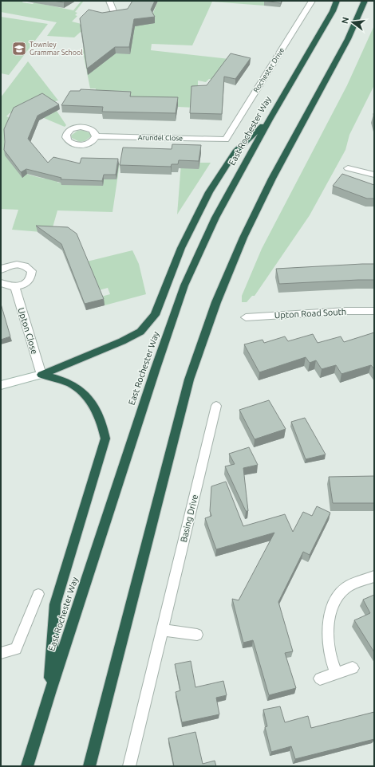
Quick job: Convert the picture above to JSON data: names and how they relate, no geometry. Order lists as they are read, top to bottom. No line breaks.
{"streets":{"highway":["East Rochester Way"],"street":["Rochester Drive","Arundel Close","Upton Road South","Upton Close","Basing Drive"]},"crossings":[["Rochester Drive","Arundel Close"]],"places":{"school or university":["Townley Grammar School"]},"north":"left"}
